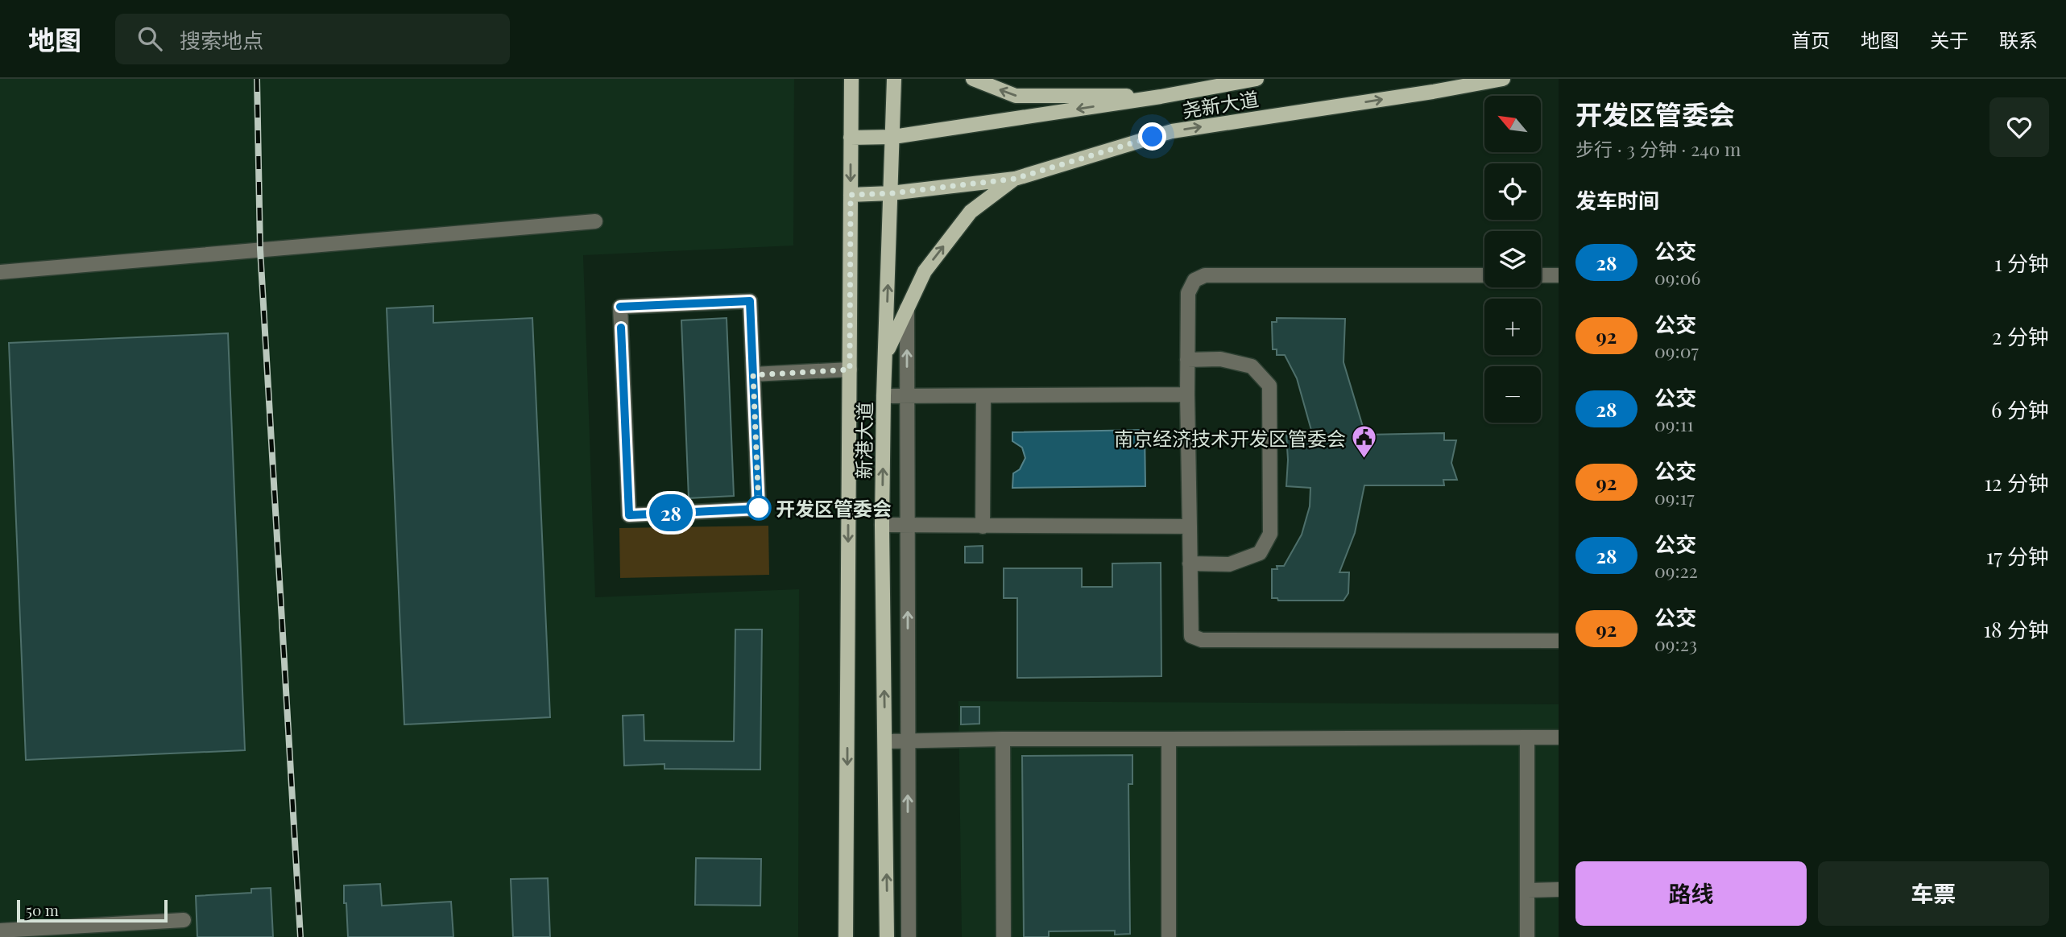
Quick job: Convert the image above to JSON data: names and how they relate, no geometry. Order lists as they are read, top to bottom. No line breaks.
{"streets":{"main road":["尧新大道","新港大道"]},"crossings":[["尧新大道","新港大道"]],"places":{"public building":["南京经济技术开发区管委会"],"other":["开发区管委会"]},"lines":["bus line 28"],"scale_bar":"50 m","north":"top left","page":{"header":"地图","search":"搜索地点","nav":["首页","地图","关于","联系"],"on_map":"28","heading":[["开发区管委会","步行 · 3 分钟 · 240 m"],"发车时间"],"map_buttons":["+","−"],"list":[{"mark":"28","name":"公交","note":"09:06","value":"1 分钟"},{"mark":"92","name":"公交","note":"09:07","value":"2 分钟"},{"mark":"28","name":"公交","note":"09:11","value":"6 分钟"},{"mark":"92","name":"公交","note":"09:17","value":"12 分钟"},{"mark":"28","name":"公交","note":"09:22","value":"17 分钟"},{"mark":"92","name":"公交","note":"09:23","value":"18 分钟"}],"buttons":["路线","车票"],"scale":"50 m"}}
